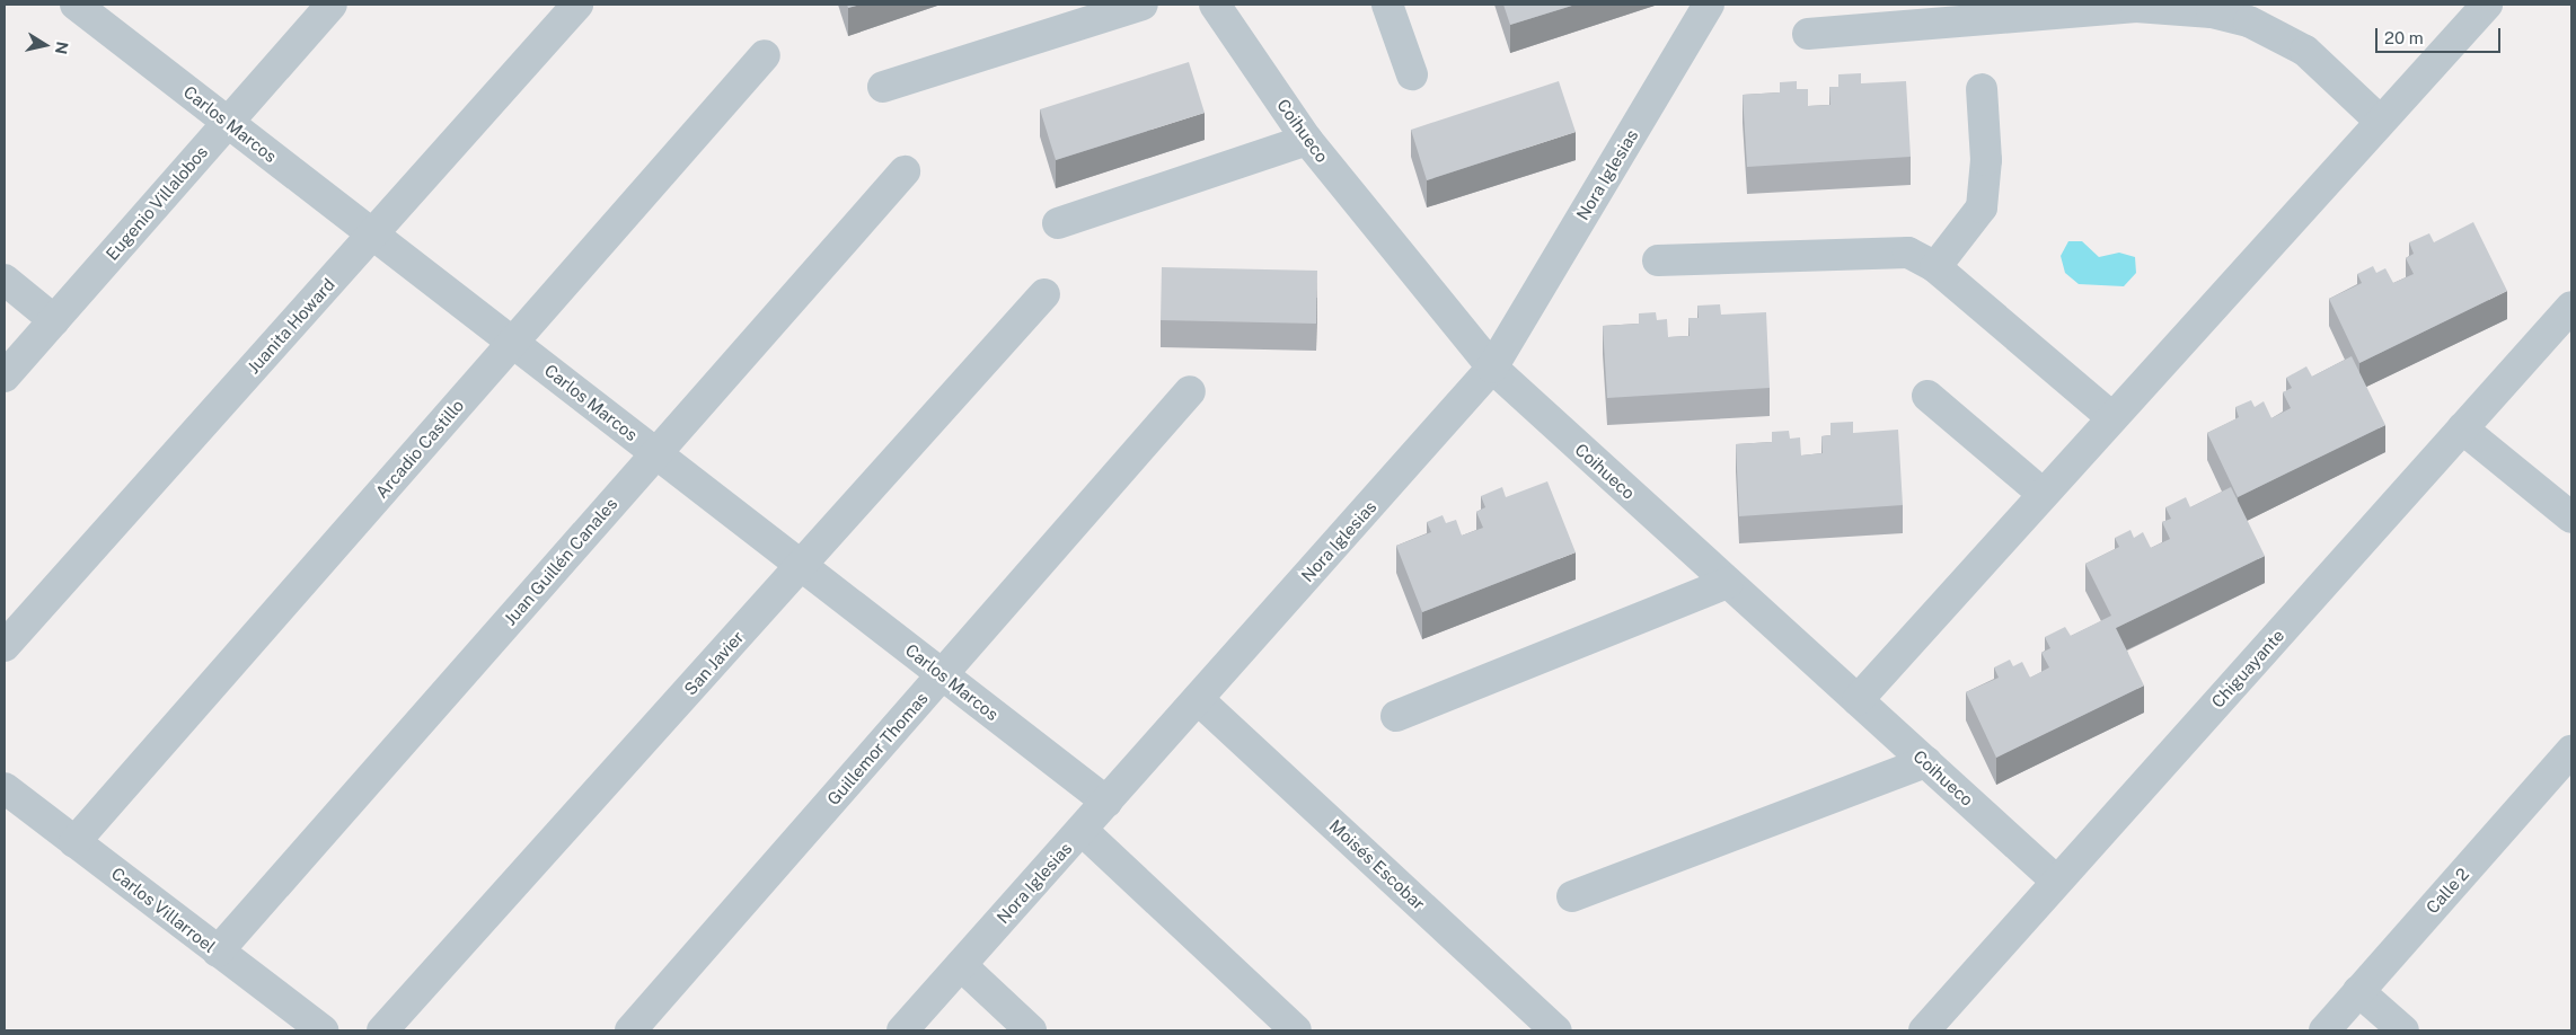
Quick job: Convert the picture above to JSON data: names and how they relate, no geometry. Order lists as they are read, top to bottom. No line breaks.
{"streets":{"street":["Carlos Marcos","Coihueco","Nora Iglesias","Eugenio Villalobos","Juanita Howard","Arcadio Castillo","Juan Guillén Canales","San Javier","Chiguayante","Guillemor Thomas","Moisés Escobar","Calle 2","Carlos Villarroel"]},"crossings":[["Carlos Marcos","Nora Iglesias"],["Carlos Marcos","Eugenio Villalobos"],["Carlos Marcos","Juanita Howard"],["Carlos Marcos","Arcadio Castillo"],["Carlos Marcos","Juan Guillén Canales"],["Carlos Marcos","San Javier"],["Carlos Marcos","Guillemor Thomas"],["Coihueco","Nora Iglesias"],["Coihueco","Chiguayante"],["Nora Iglesias","Moisés Escobar"],["Arcadio Castillo","Carlos Villarroel"],["Juan Guillén Canales","Carlos Villarroel"]],"scale_bar":"20 m","north":"right"}
